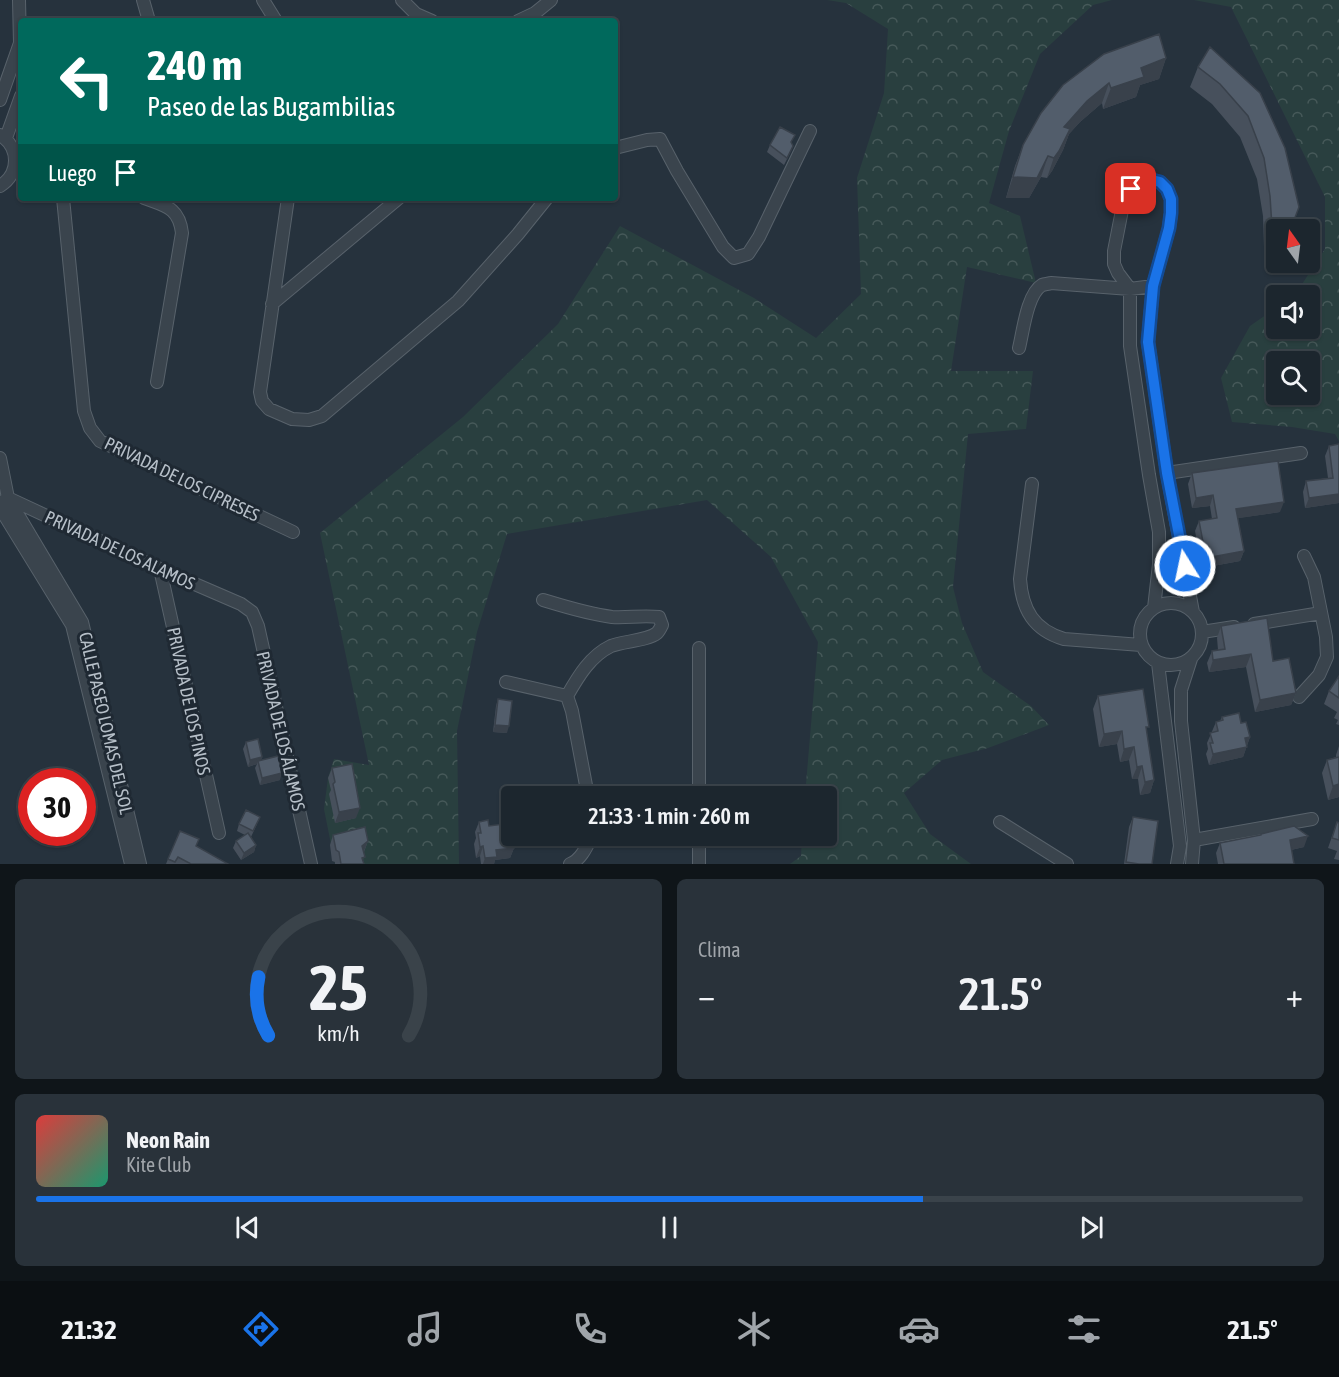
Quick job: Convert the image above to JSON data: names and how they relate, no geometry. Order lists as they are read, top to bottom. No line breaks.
{"streets":{"street":["PRIVADA DE LOS CIPRESES","PRIVADA DE LOS ALAMOS","PRIVADA DE LOS PINOS","CALLE PASEO LOMAS DEL SOL","PRIVADA DE LOS ÁLAMOS"]},"crossings":[["PRIVADA DE LOS ALAMOS","PRIVADA DE LOS PINOS"],["PRIVADA DE LOS ALAMOS","CALLE PASEO LOMAS DEL SOL"],["PRIVADA DE LOS ALAMOS","PRIVADA DE LOS ÁLAMOS"]],"north":"top","page":{"turn":["240 m","Paseo de las Bugambilias"],"then":"Luego","limit":"30","trip":"21:33 · 1 min · 260 m","tile":"Clima","heat":["−","21.5°","+"],"song":["Neon Rain","Kite Club"],"tabs":["21:32","21.5°"],"gauge":["25","km/h"]}}
